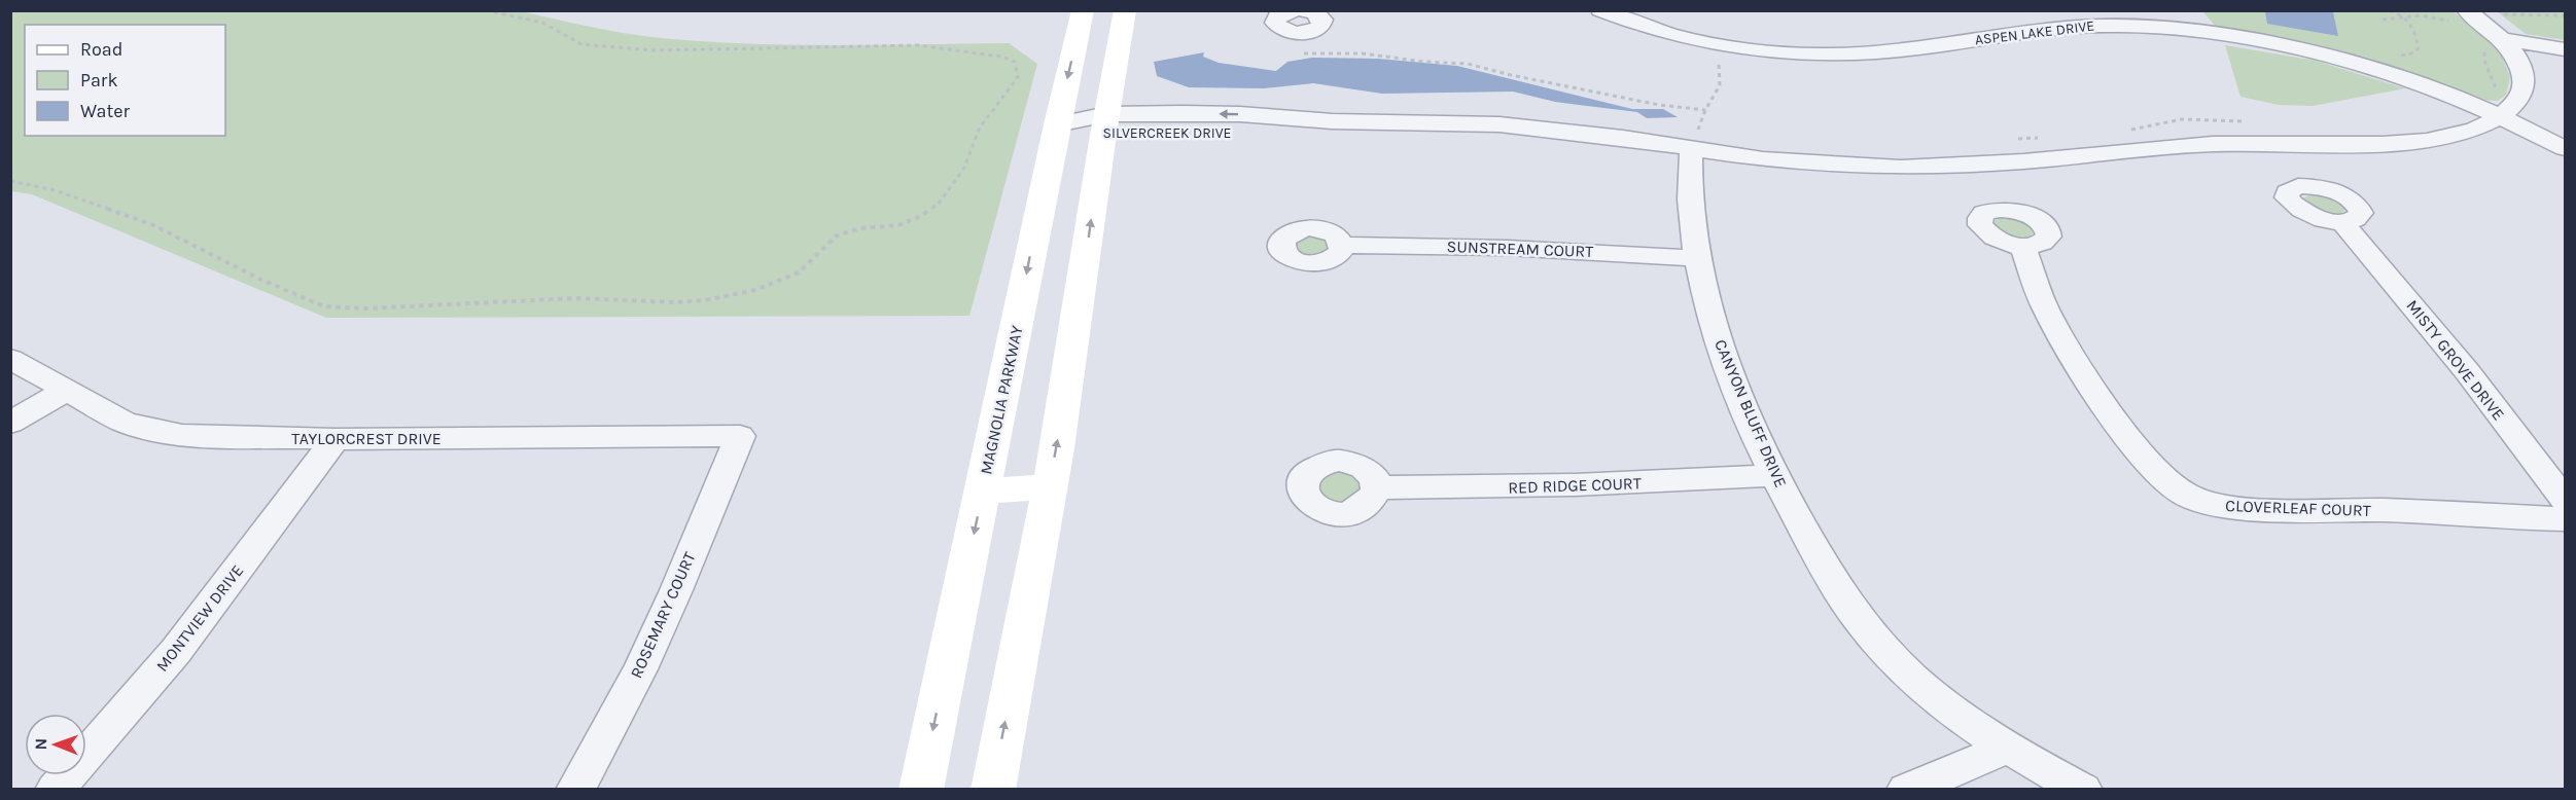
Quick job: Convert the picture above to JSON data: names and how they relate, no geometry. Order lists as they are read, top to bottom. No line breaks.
{"streets":{"main road":["MAGNOLIA PARKWAY"],"street":["ASPEN LAKE DRIVE","SILVERCREEK DRIVE","SUNSTREAM COURT","MISTY GROVE DRIVE","CANYON BLUFF DRIVE","TAYLORCREST DRIVE","RED RIDGE COURT","CLOVERLEAF COURT","ROSEMARY COURT","MONTVIEW DRIVE"]},"crossings":[["SILVERCREEK DRIVE","MAGNOLIA PARKWAY"],["SILVERCREEK DRIVE","CANYON BLUFF DRIVE"],["SUNSTREAM COURT","CANYON BLUFF DRIVE"],["CANYON BLUFF DRIVE","RED RIDGE COURT"],["TAYLORCREST DRIVE","ROSEMARY COURT"],["TAYLORCREST DRIVE","MONTVIEW DRIVE"]],"legend":["Road","Park","Water"],"north":"left"}
